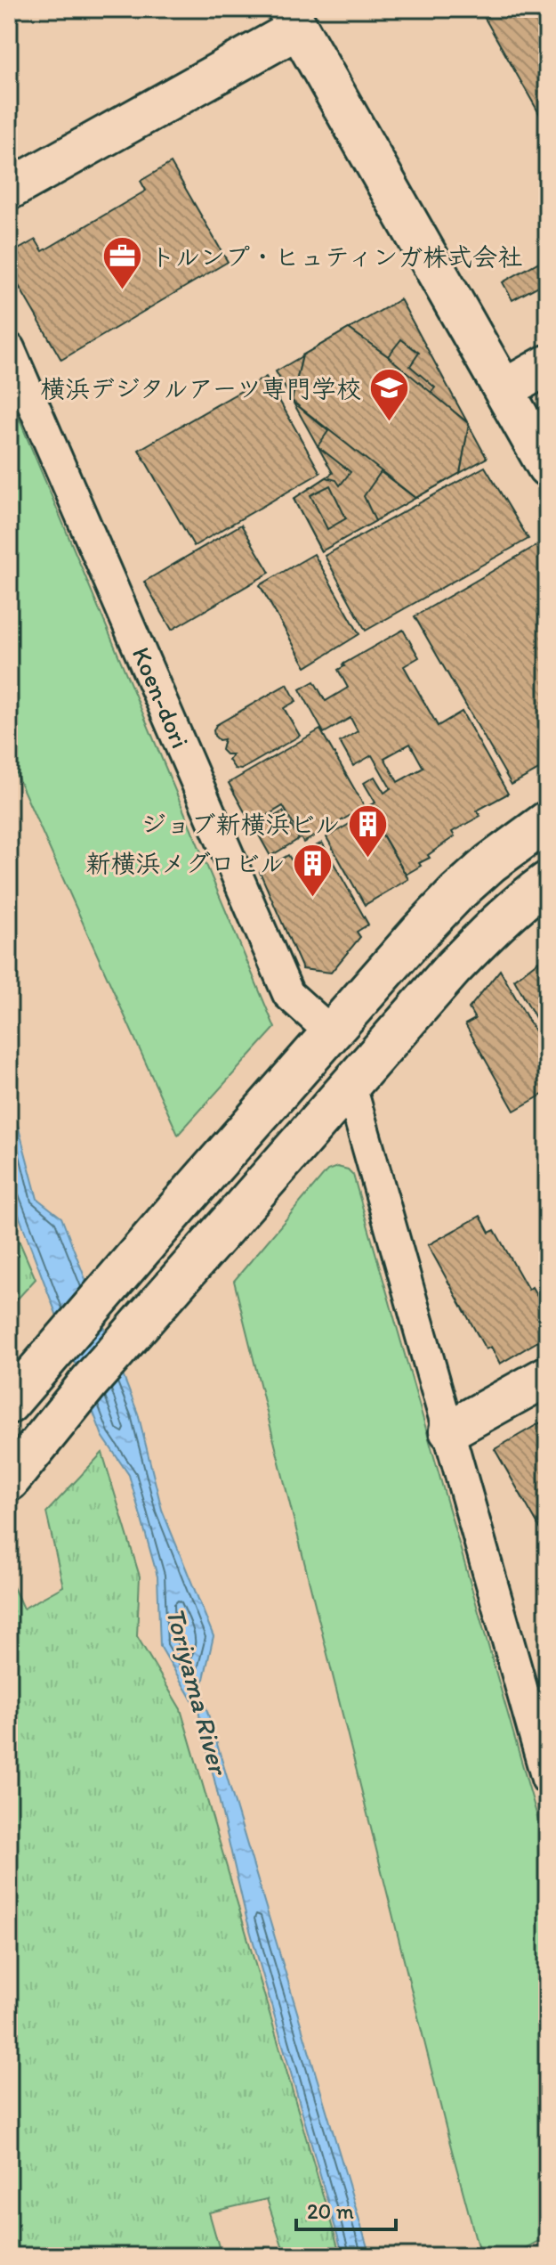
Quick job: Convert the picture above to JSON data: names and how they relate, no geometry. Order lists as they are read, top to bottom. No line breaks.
{"streets":{"street":["Koen-dori"]},"water":["Toriyama River"],"places":{"office":["トルンプ・ヒュティンガ株式会社"],"school or university":["横浜デジタルアーツ専門学校"],"building":["ジョブ新横浜ビル","新横浜メグロビル"]},"scale_bar":"20 m"}
